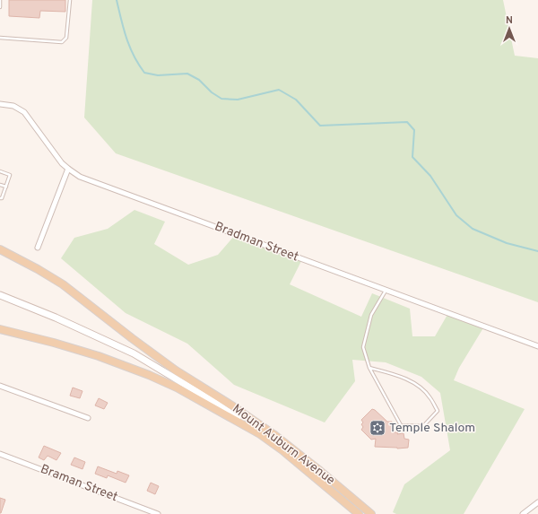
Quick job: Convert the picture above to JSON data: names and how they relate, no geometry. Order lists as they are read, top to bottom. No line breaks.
{"streets":{"main road":["Mount Auburn Avenue"],"street":["Bradman Street","Braman Street"]},"places":{"synagogue":["Temple Shalom"]},"north":"top"}
